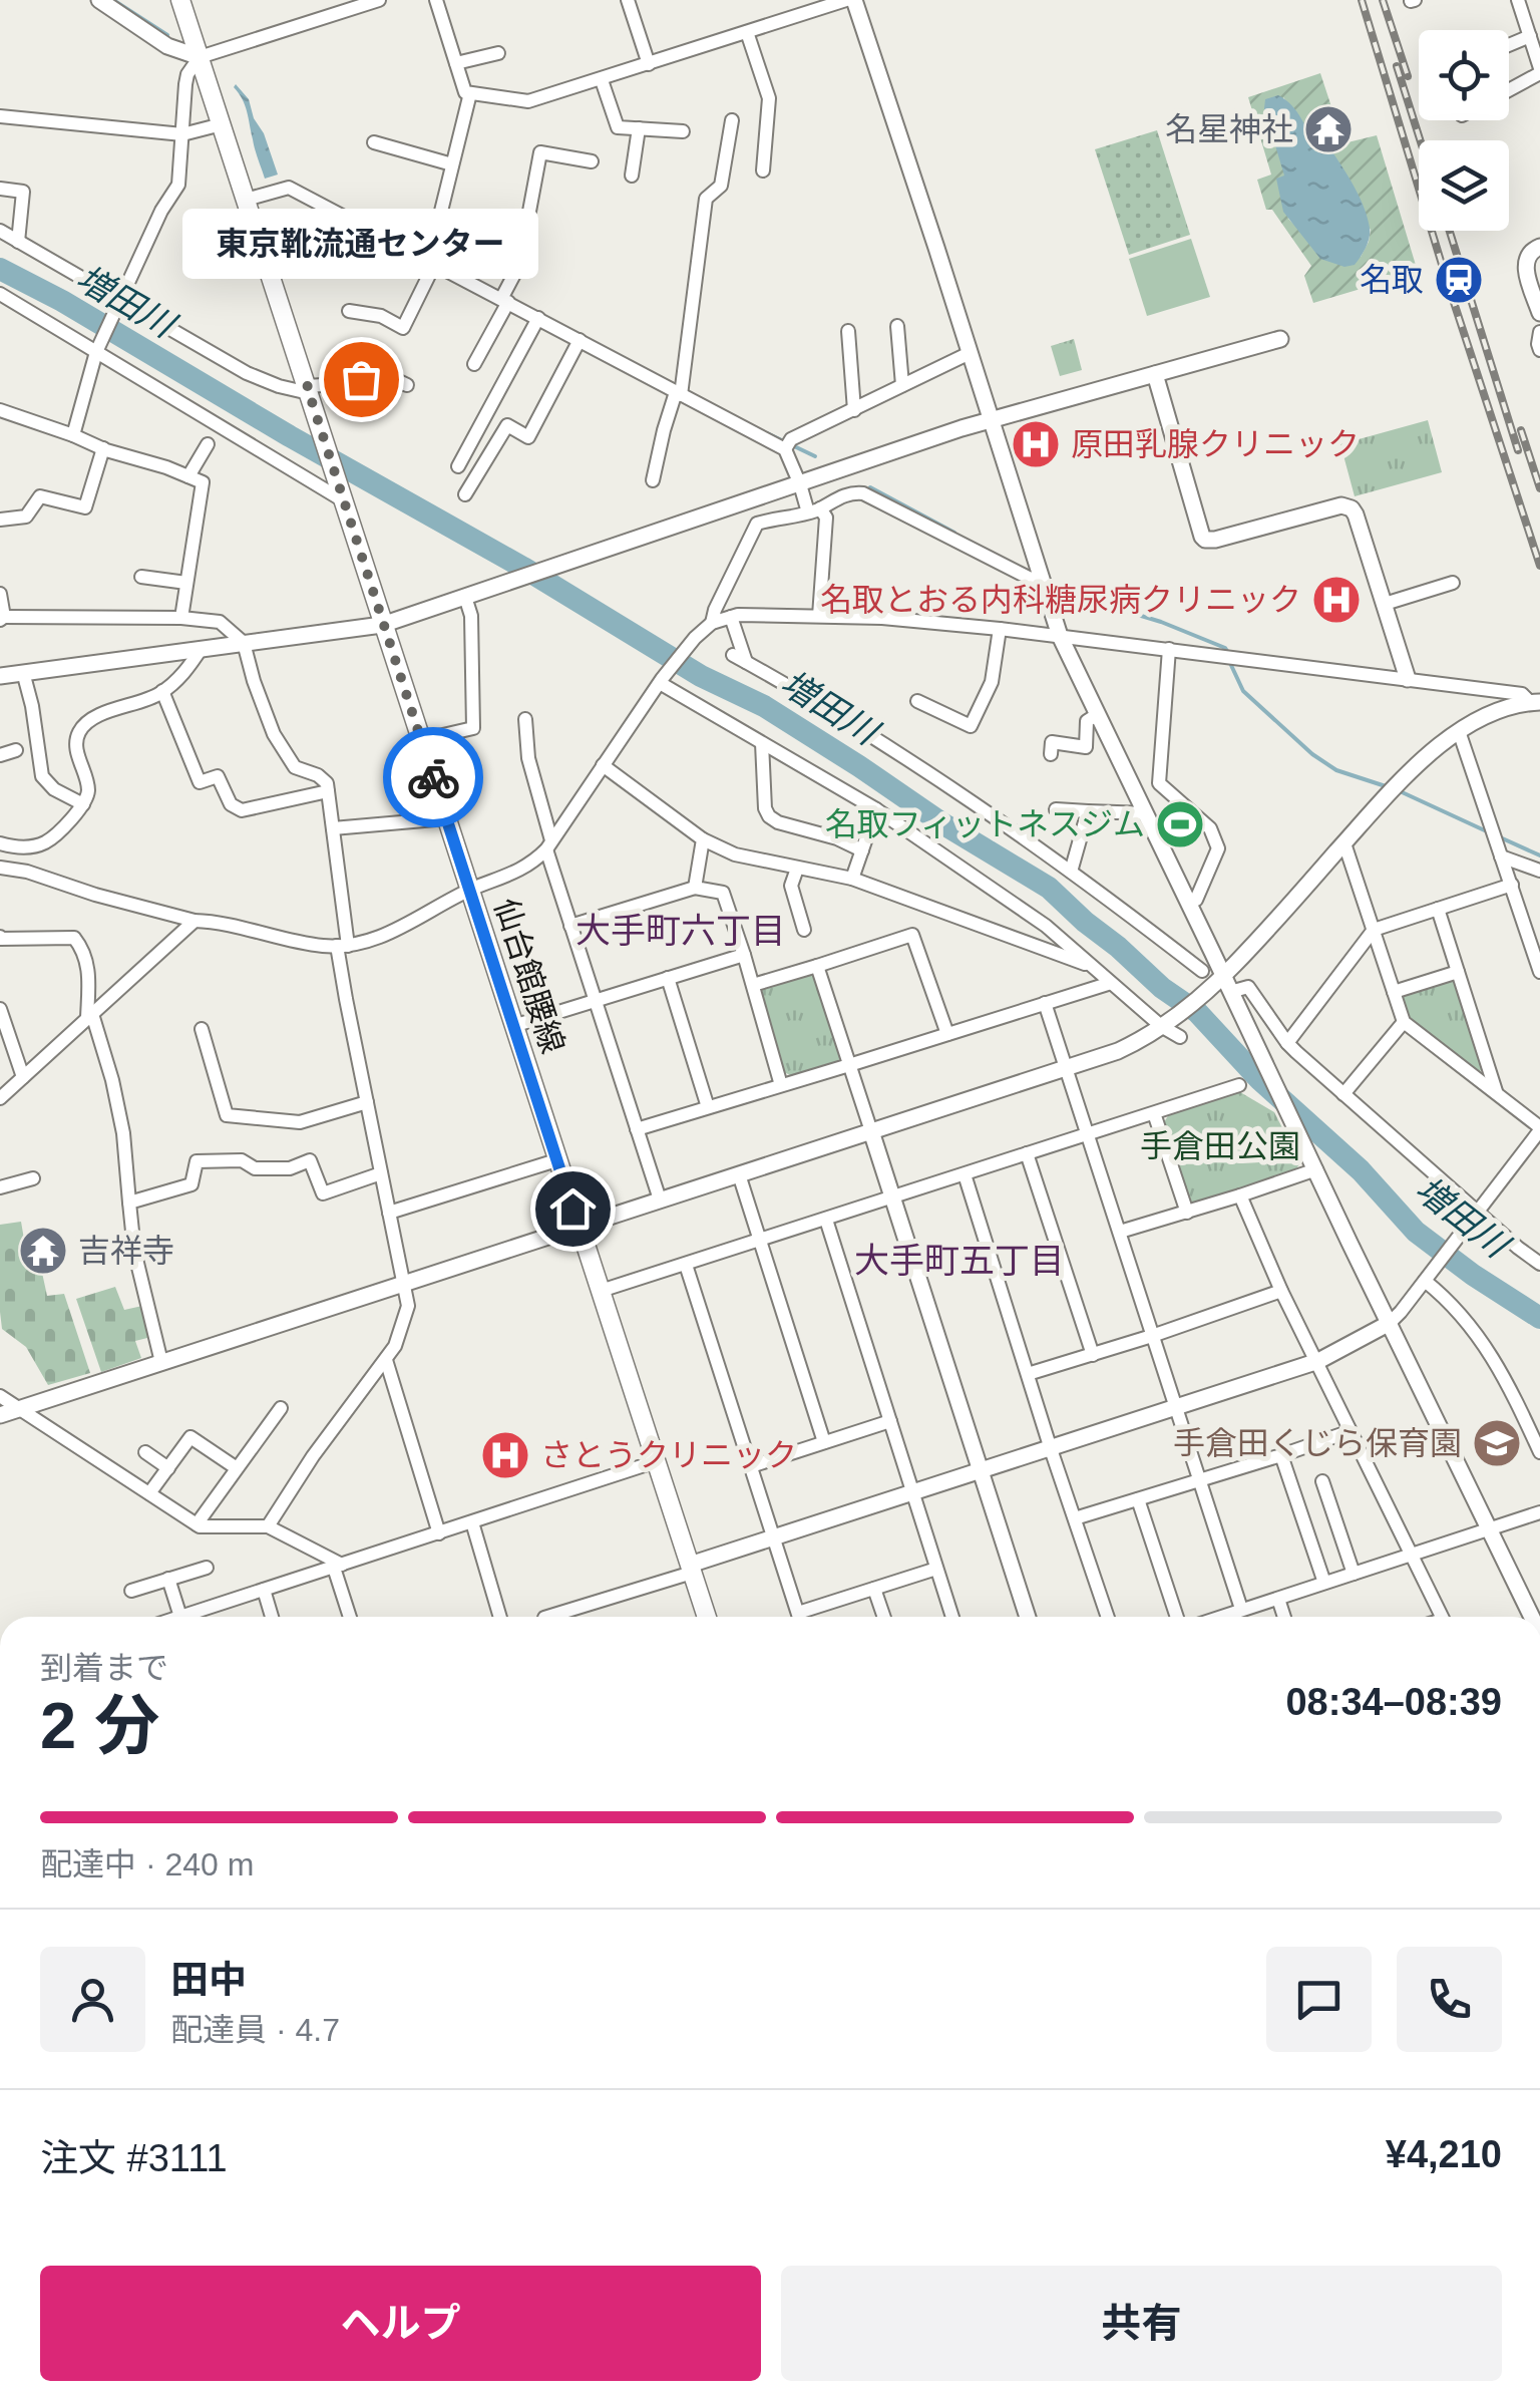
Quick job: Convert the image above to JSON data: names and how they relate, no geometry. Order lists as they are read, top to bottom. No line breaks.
{"streets":{"main road":["仙台館腰線"]},"districts":["大手町六丁目","大手町五丁目"],"water":["増田川"],"parks":["手倉田公園"],"places":{"temple":["名星神社","吉祥寺"],"station":["名取"],"other":["東京靴流通センター"],"hospital":["原田乳腺クリニック","名取とおる内科糖尿病クリニック","さとうクリニック"],"sports":["名取フィットネスジム"],"school or university":["手倉田くじら保育園"]},"page":{"bubble":"東京靴流通センター","heading":["2 分","到着まで","08:34–08:39"],"panel":["田中","配達員 · 4.7","注文 #3111","¥4,210"],"bar":"配達中 · 240 m","buttons":["ヘルプ","共有"]}}
